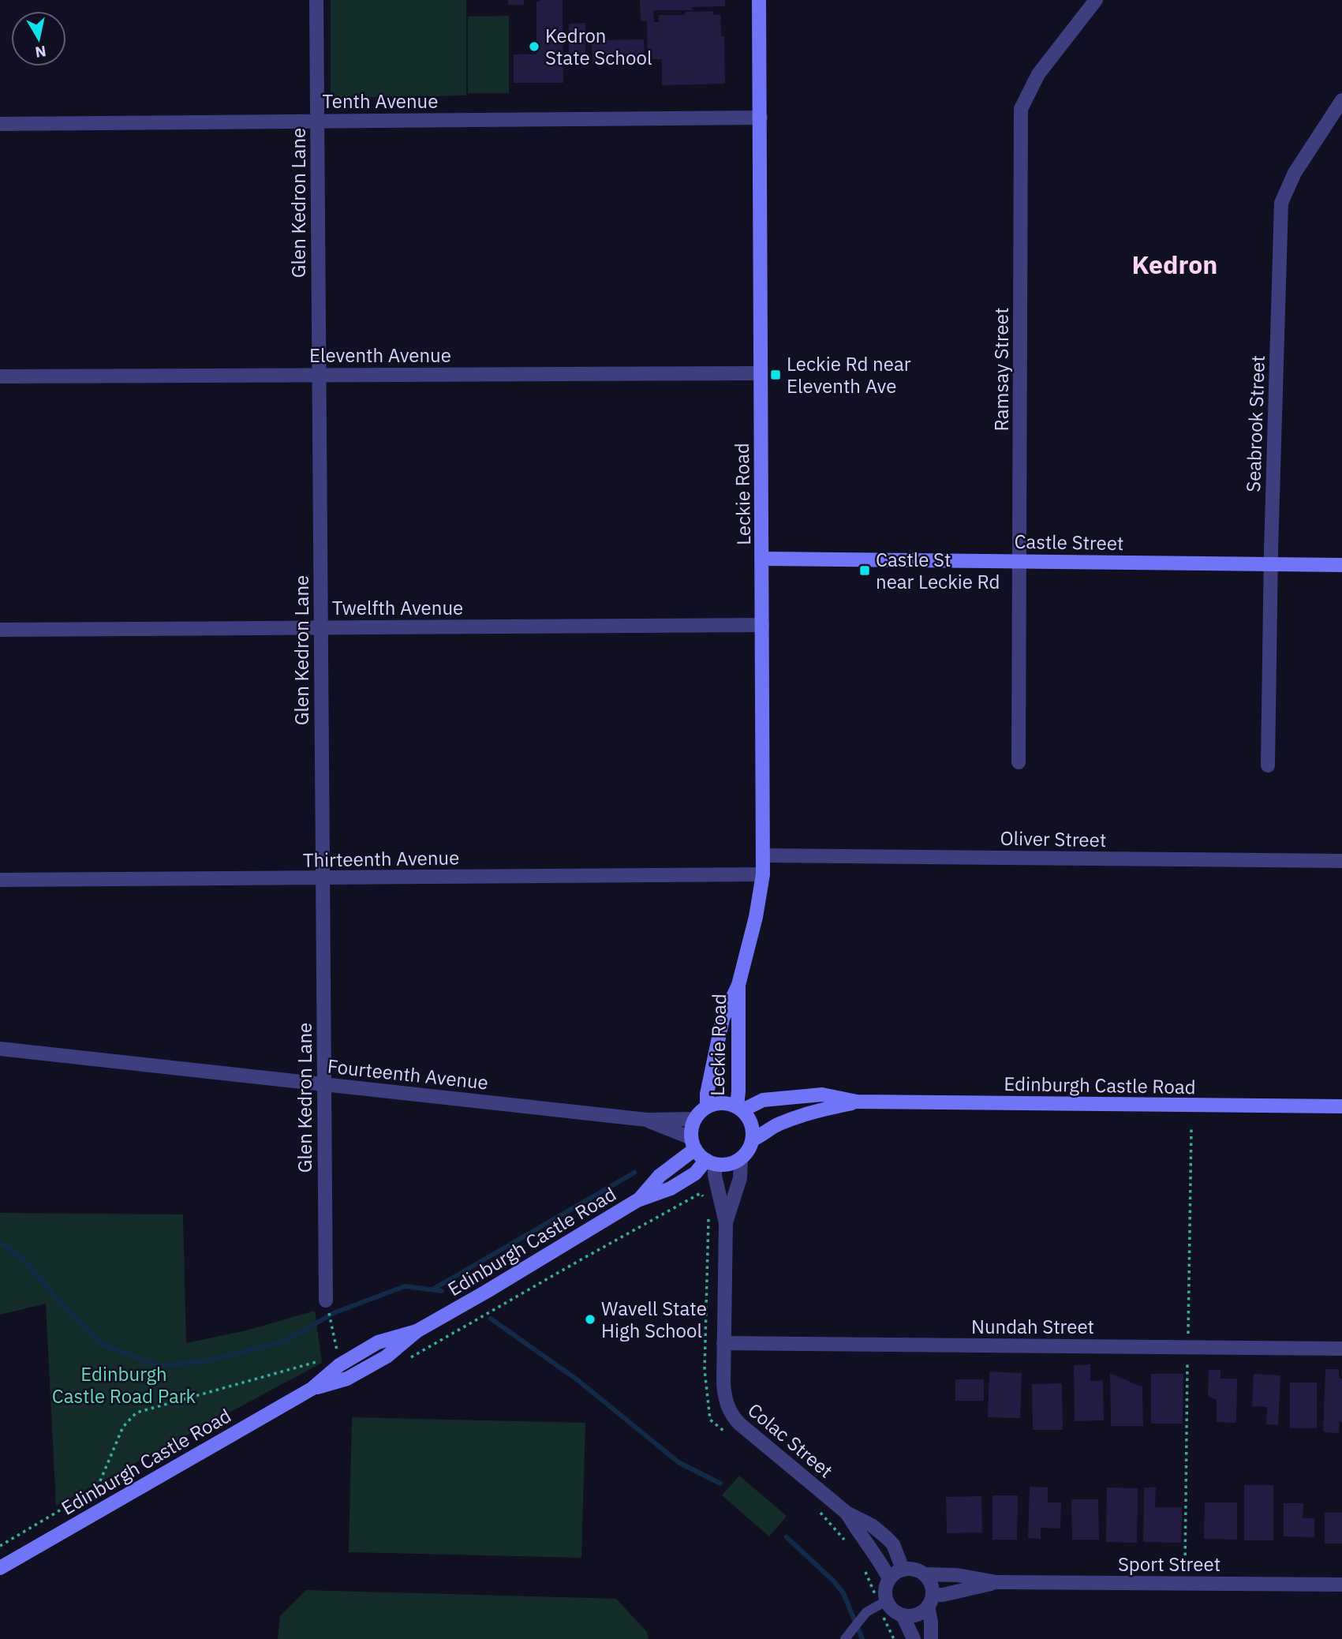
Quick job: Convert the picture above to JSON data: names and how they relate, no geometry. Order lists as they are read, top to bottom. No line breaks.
{"streets":{"street":["Tenth Avenue","Glen Kedron Lane","Eleventh Avenue","Ramsay Street","Seabrook Street","Leckie Road","Castle Street","Twelfth Avenue","Oliver Street","Thirteenth Avenue","Fourteenth Avenue","Edinburgh Castle Road","Nundah Street","Colac Street","Sport Street"]},"crossings":[["Tenth Avenue","Glen Kedron Lane"],["Tenth Avenue","Leckie Road"],["Glen Kedron Lane","Eleventh Avenue"],["Glen Kedron Lane","Twelfth Avenue"],["Glen Kedron Lane","Thirteenth Avenue"],["Glen Kedron Lane","Fourteenth Avenue"],["Eleventh Avenue","Leckie Road"],["Ramsay Street","Castle Street"],["Seabrook Street","Castle Street"],["Leckie Road","Castle Street"],["Leckie Road","Twelfth Avenue"],["Leckie Road","Oliver Street"],["Leckie Road","Thirteenth Avenue"],["Leckie Road","Fourteenth Avenue"],["Leckie Road","Edinburgh Castle Road"],["Leckie Road","Colac Street"],["Fourteenth Avenue","Edinburgh Castle Road"],["Fourteenth Avenue","Colac Street"],["Edinburgh Castle Road","Colac Street"],["Nundah Street","Colac Street"],["Colac Street","Sport Street"]],"districts":["Kedron"],"parks":["Edinburgh Castle Road Park"],"places":{"other":["Kedron State School","Wavell State High School"],"transit":["Leckie Rd near Eleventh Ave","Castle St near Leckie Rd"]},"north":"bottom"}
